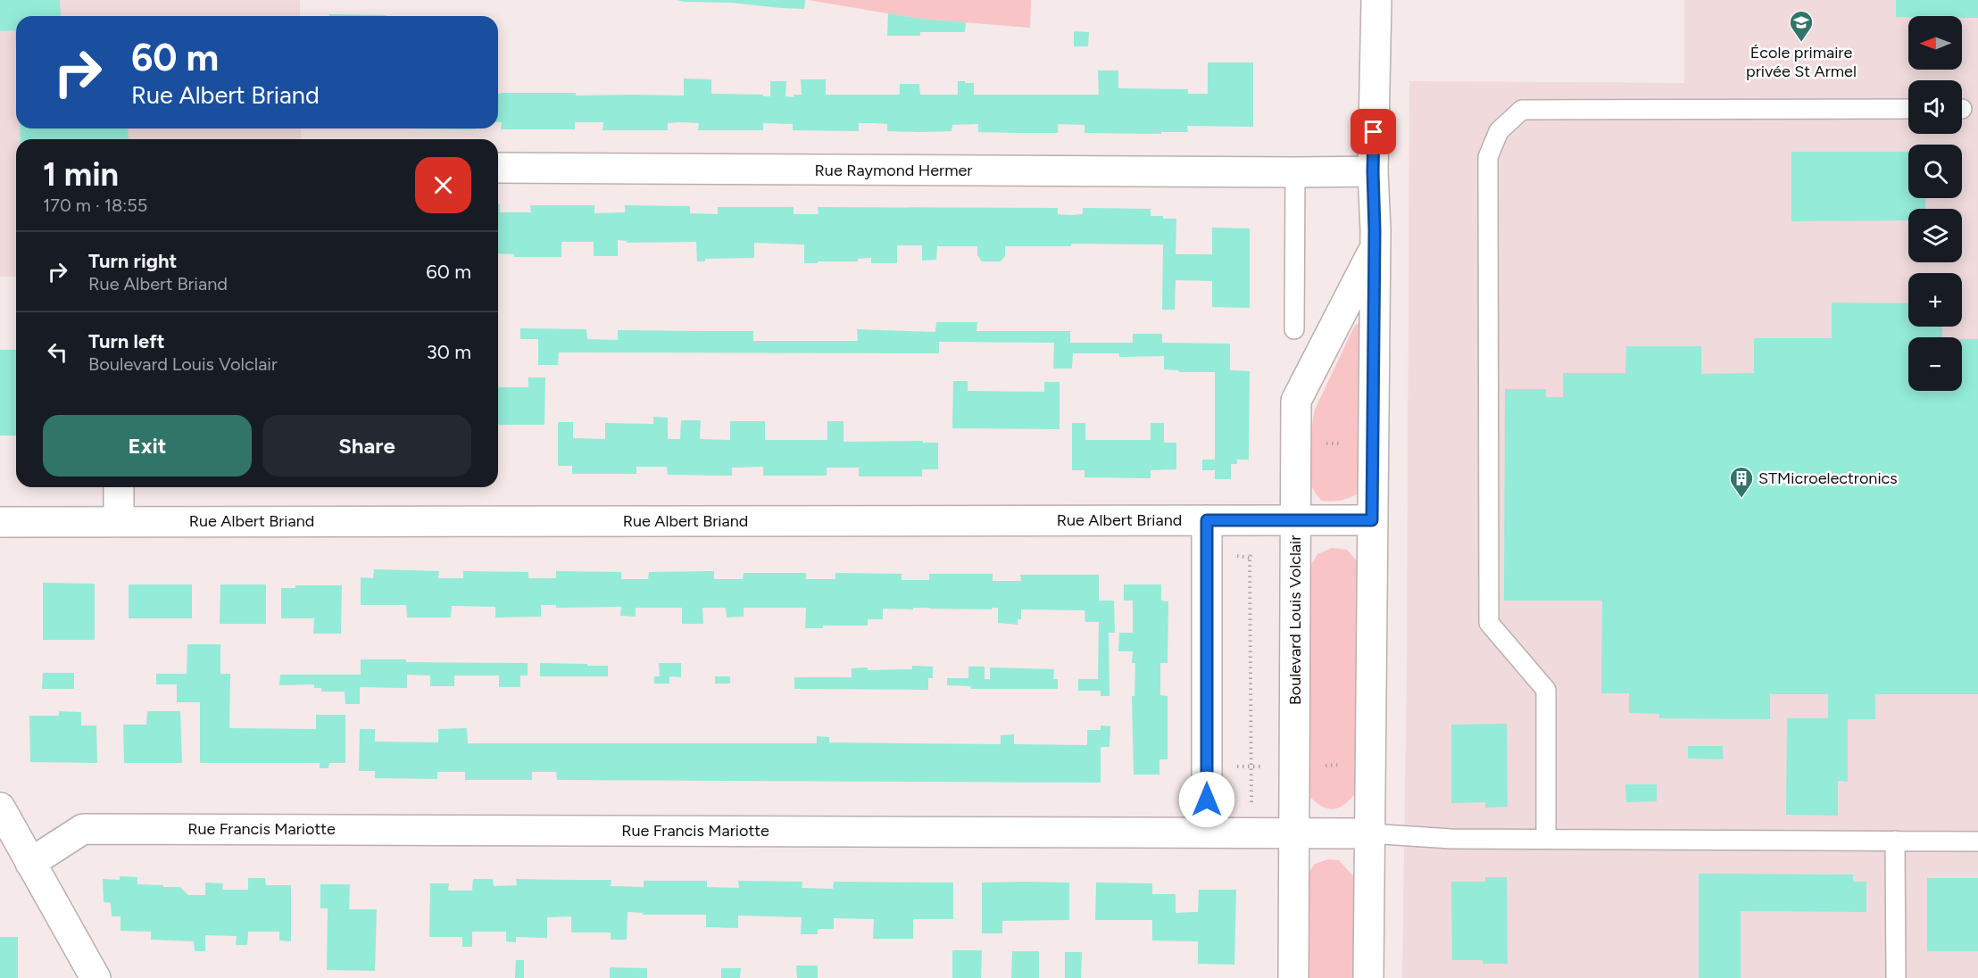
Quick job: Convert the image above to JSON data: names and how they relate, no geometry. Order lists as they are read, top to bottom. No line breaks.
{"streets":{"street":["Rue Raymond Hermer","Rue Albert Briand","Boulevard Louis Volclair","Rue Francis Mariotte"]},"crossings":[["Rue Raymond Hermer","Boulevard Louis Volclair"],["Rue Albert Briand","Boulevard Louis Volclair"],["Boulevard Louis Volclair","Rue Francis Mariotte"]],"places":{"school or university":["École primaire privée St Armel"],"building":["STMicroelectronics"]},"north":"left","page":{"map_buttons":["+","−"],"turn":["60 m","Rue Albert Briand"],"heading":["1 min","170 m · 18:55"],"list":[{"name":"Turn right","note":"Rue Albert Briand","value":"60 m"},{"name":"Turn left","note":"Boulevard Louis Volclair","value":"30 m"}],"buttons":["Exit","Share"]}}
